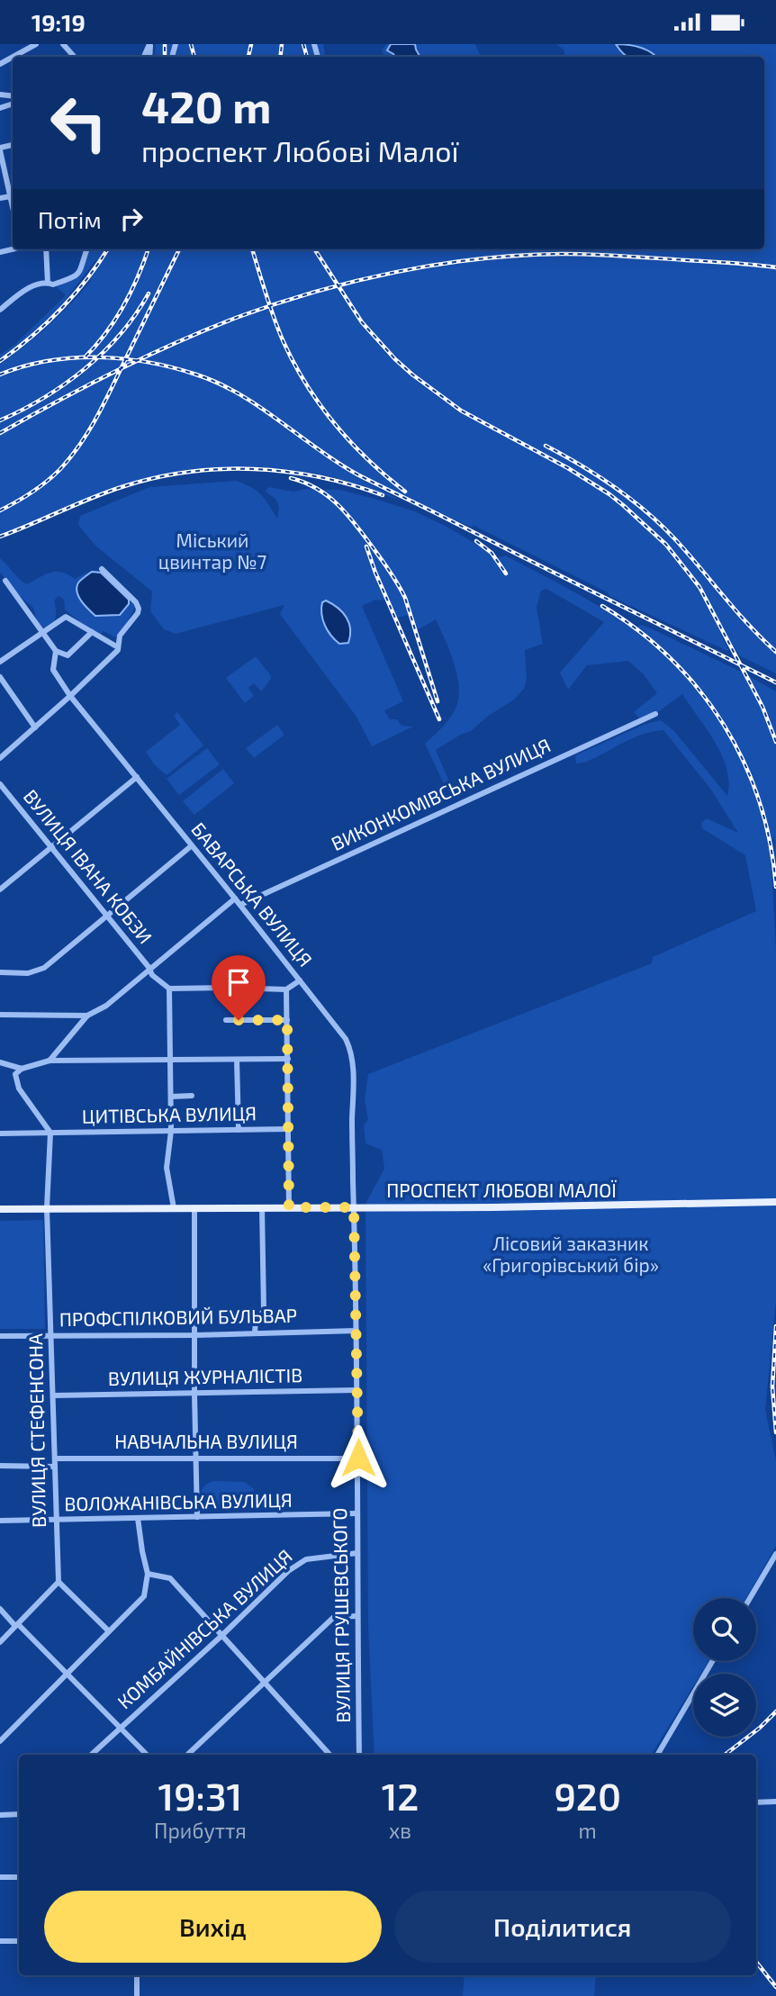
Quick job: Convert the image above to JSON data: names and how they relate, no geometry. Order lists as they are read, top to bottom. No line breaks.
{"streets":{"main road":["ПРОСПЕКТ ЛЮБОВІ МАЛОЇ"],"street":["ВИКОНКОМІВСЬКА ВУЛИЦЯ","ВУЛИЦЯ ІВАНА КОБЗИ","БАВАРСЬКА ВУЛИЦЯ","ЦИТІВСЬКА ВУЛИЦЯ","ПРОФСПІЛКОВИЙ БУЛЬВАР","ВУЛИЦЯ ЖУРНАЛІСТІВ","ВУЛИЦЯ СТЕФЕНСОНА","НАВЧАЛЬНА ВУЛИЦЯ","ВОЛОЖАНІВСЬКА ВУЛИЦЯ","ВУЛИЦЯ ГРУШЕВСЬКОГО","КОМБАЙНІВСЬКА ВУЛИЦЯ"]},"crossings":[["ВИКОНКОМІВСЬКА ВУЛИЦЯ","БАВАРСЬКА ВУЛИЦЯ"],["БАВАРСЬКА ВУЛИЦЯ","ПРОСПЕКТ ЛЮБОВІ МАЛОЇ"],["БАВАРСЬКА ВУЛИЦЯ","ВУЛИЦЯ ГРУШЕВСЬКОГО"],["ЦИТІВСЬКА ВУЛИЦЯ","ВУЛИЦЯ СТЕФЕНСОНА"],["ПРОСПЕКТ ЛЮБОВІ МАЛОЇ","ВУЛИЦЯ СТЕФЕНСОНА"],["ПРОСПЕКТ ЛЮБОВІ МАЛОЇ","ВУЛИЦЯ ГРУШЕВСЬКОГО"],["ПРОФСПІЛКОВИЙ БУЛЬВАР","ВУЛИЦЯ СТЕФЕНСОНА"],["ПРОФСПІЛКОВИЙ БУЛЬВАР","ВУЛИЦЯ ГРУШЕВСЬКОГО"],["ВУЛИЦЯ ЖУРНАЛІСТІВ","ВУЛИЦЯ СТЕФЕНСОНА"],["ВУЛИЦЯ ЖУРНАЛІСТІВ","ВУЛИЦЯ ГРУШЕВСЬКОГО"],["ВУЛИЦЯ СТЕФЕНСОНА","НАВЧАЛЬНА ВУЛИЦЯ"],["ВУЛИЦЯ СТЕФЕНСОНА","ВОЛОЖАНІВСЬКА ВУЛИЦЯ"],["НАВЧАЛЬНА ВУЛИЦЯ","ВУЛИЦЯ ГРУШЕВСЬКОГО"],["ВОЛОЖАНІВСЬКА ВУЛИЦЯ","ВУЛИЦЯ ГРУШЕВСЬКОГО"],["ВУЛИЦЯ ГРУШЕВСЬКОГО","КОМБАЙНІВСЬКА ВУЛИЦЯ"]],"parks":["Міський цвинтар №7","Лісовий заказник «Григорівський бір»"],"page":{"status":"19:19","turn":["420 m","проспект Любові Малої"],"then":"Потім","eta":["19:31","Прибуття","12","хв","920","m"],"buttons":["Вихід","Поділитися"]}}
